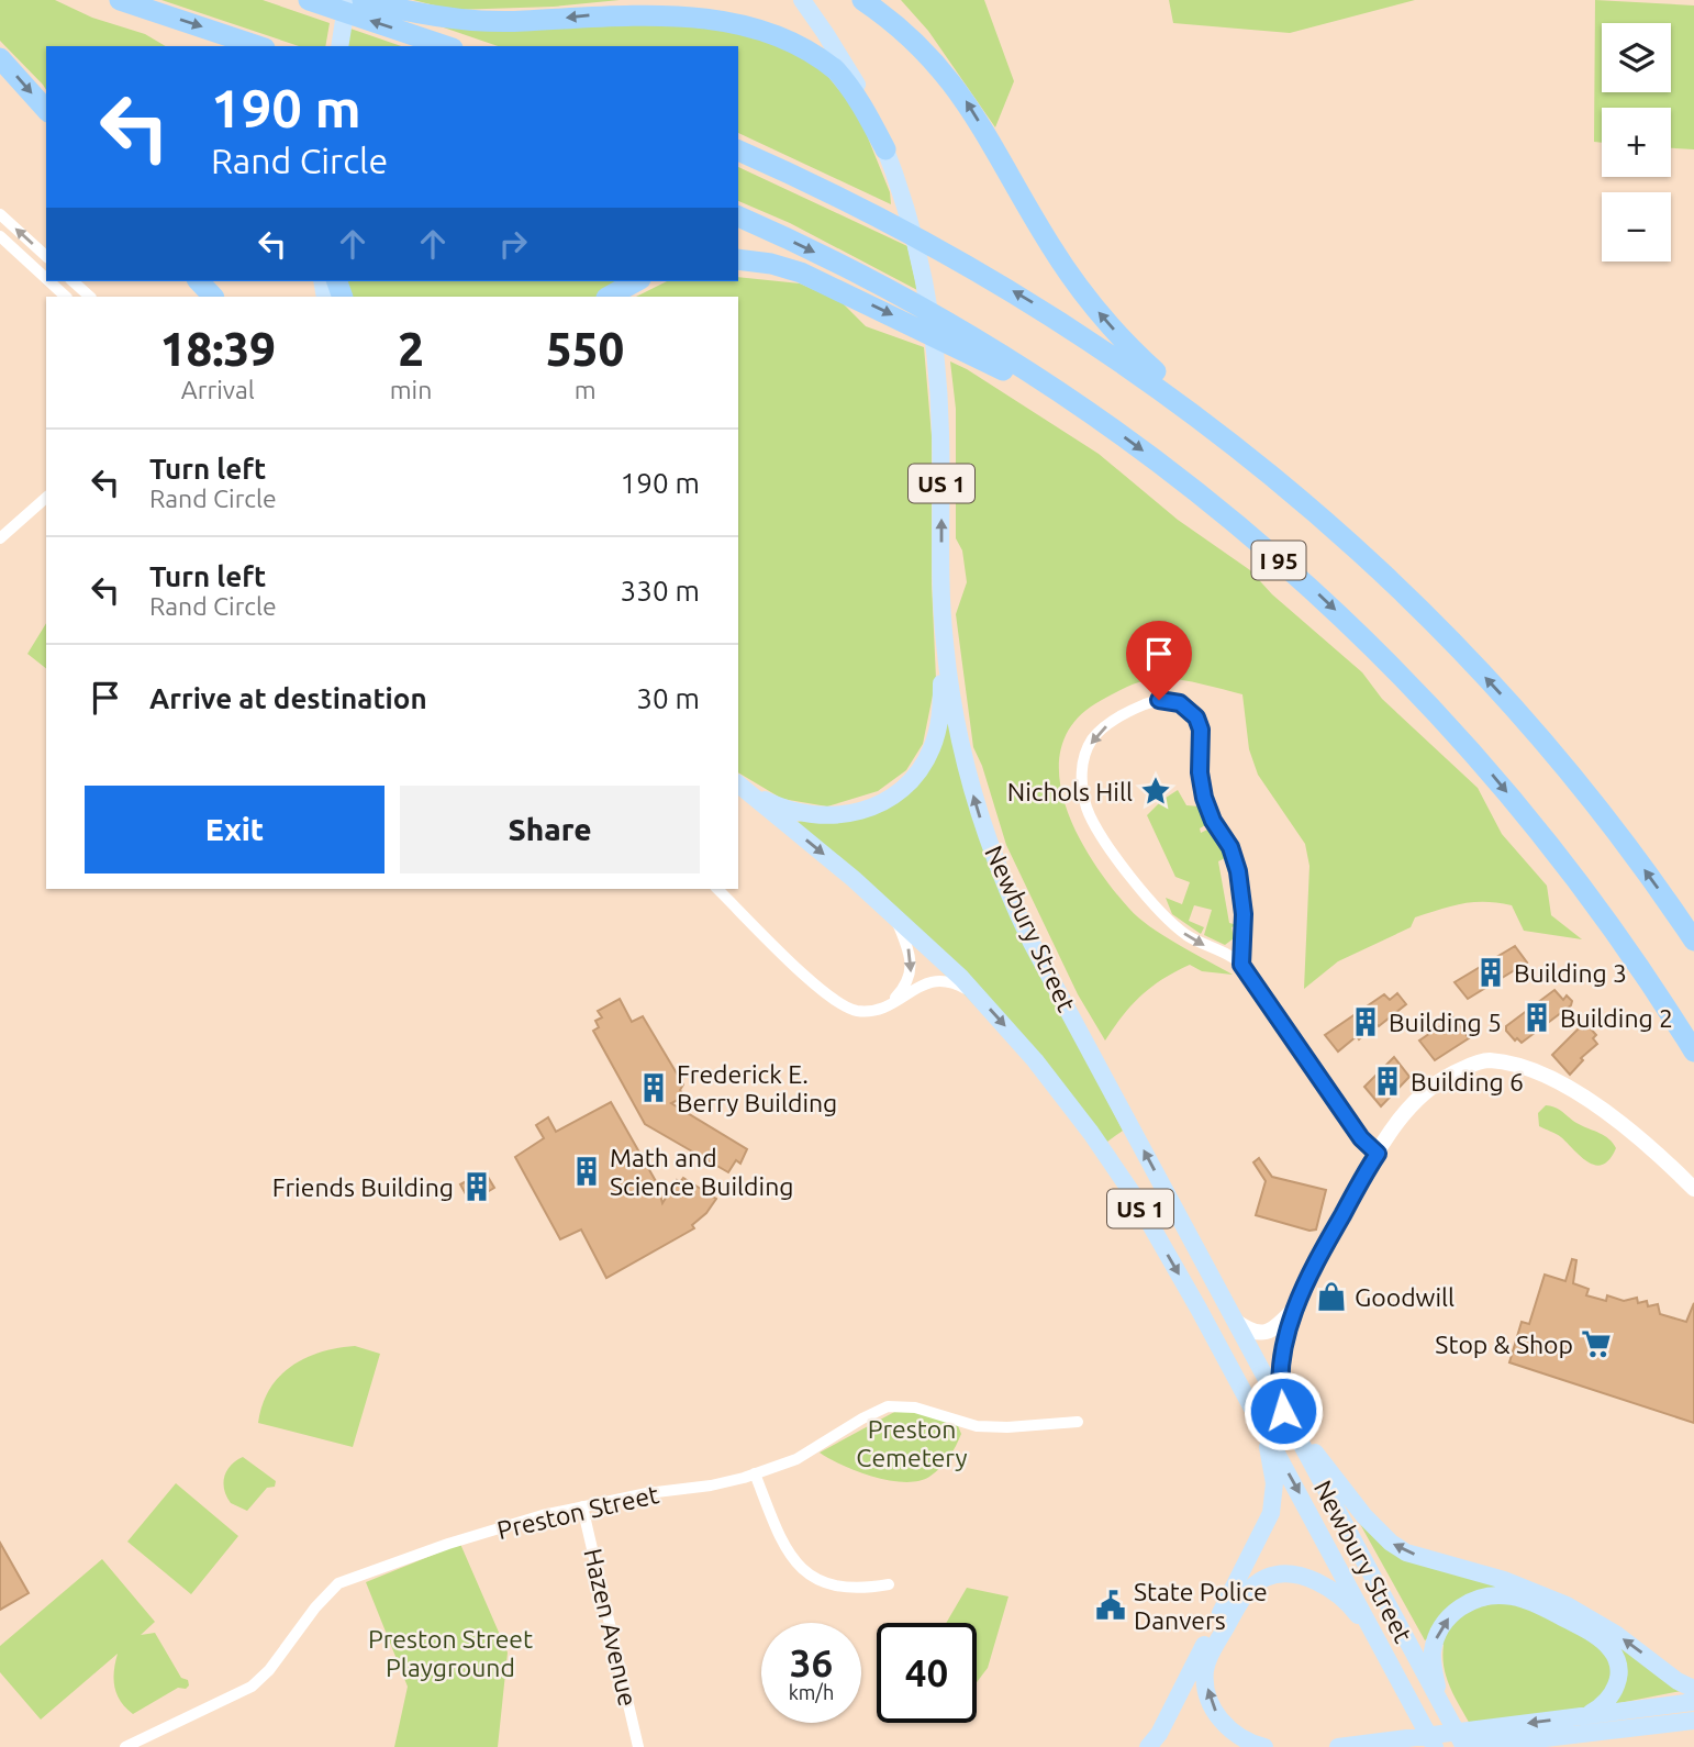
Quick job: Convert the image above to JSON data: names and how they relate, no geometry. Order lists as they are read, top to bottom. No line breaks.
{"streets":{"highway":["I 95"],"main road":["US 1","Newbury Street"],"street":["Preston Street","Hazen Avenue"]},"crossings":[["Preston Street","Hazen Avenue"]],"parks":["Preston Cemetery","Preston Street Playground"],"places":{"place":["Nichols Hill"],"building":["Building 3","Building 2","Building 5","Building 6","Frederick E. Berry Building","Math and Science Building","Friends Building"],"shop":["Goodwill"],"supermarket":["Stop & Shop"],"public building":["State Police Danvers"]},"page":{"map_buttons":["+","−"],"turn":["190 m","Rand Circle"],"eta":["18:39","Arrival","2","min","550","m"],"list":[{"name":"Turn left","note":"Rand Circle","value":"190 m"},{"name":"Turn left","note":"Rand Circle","value":"330 m"},{"name":"Arrive at destination","value":"30 m"}],"buttons":["Exit","Share"],"speed":"36 km/h","limit":"40"}}
